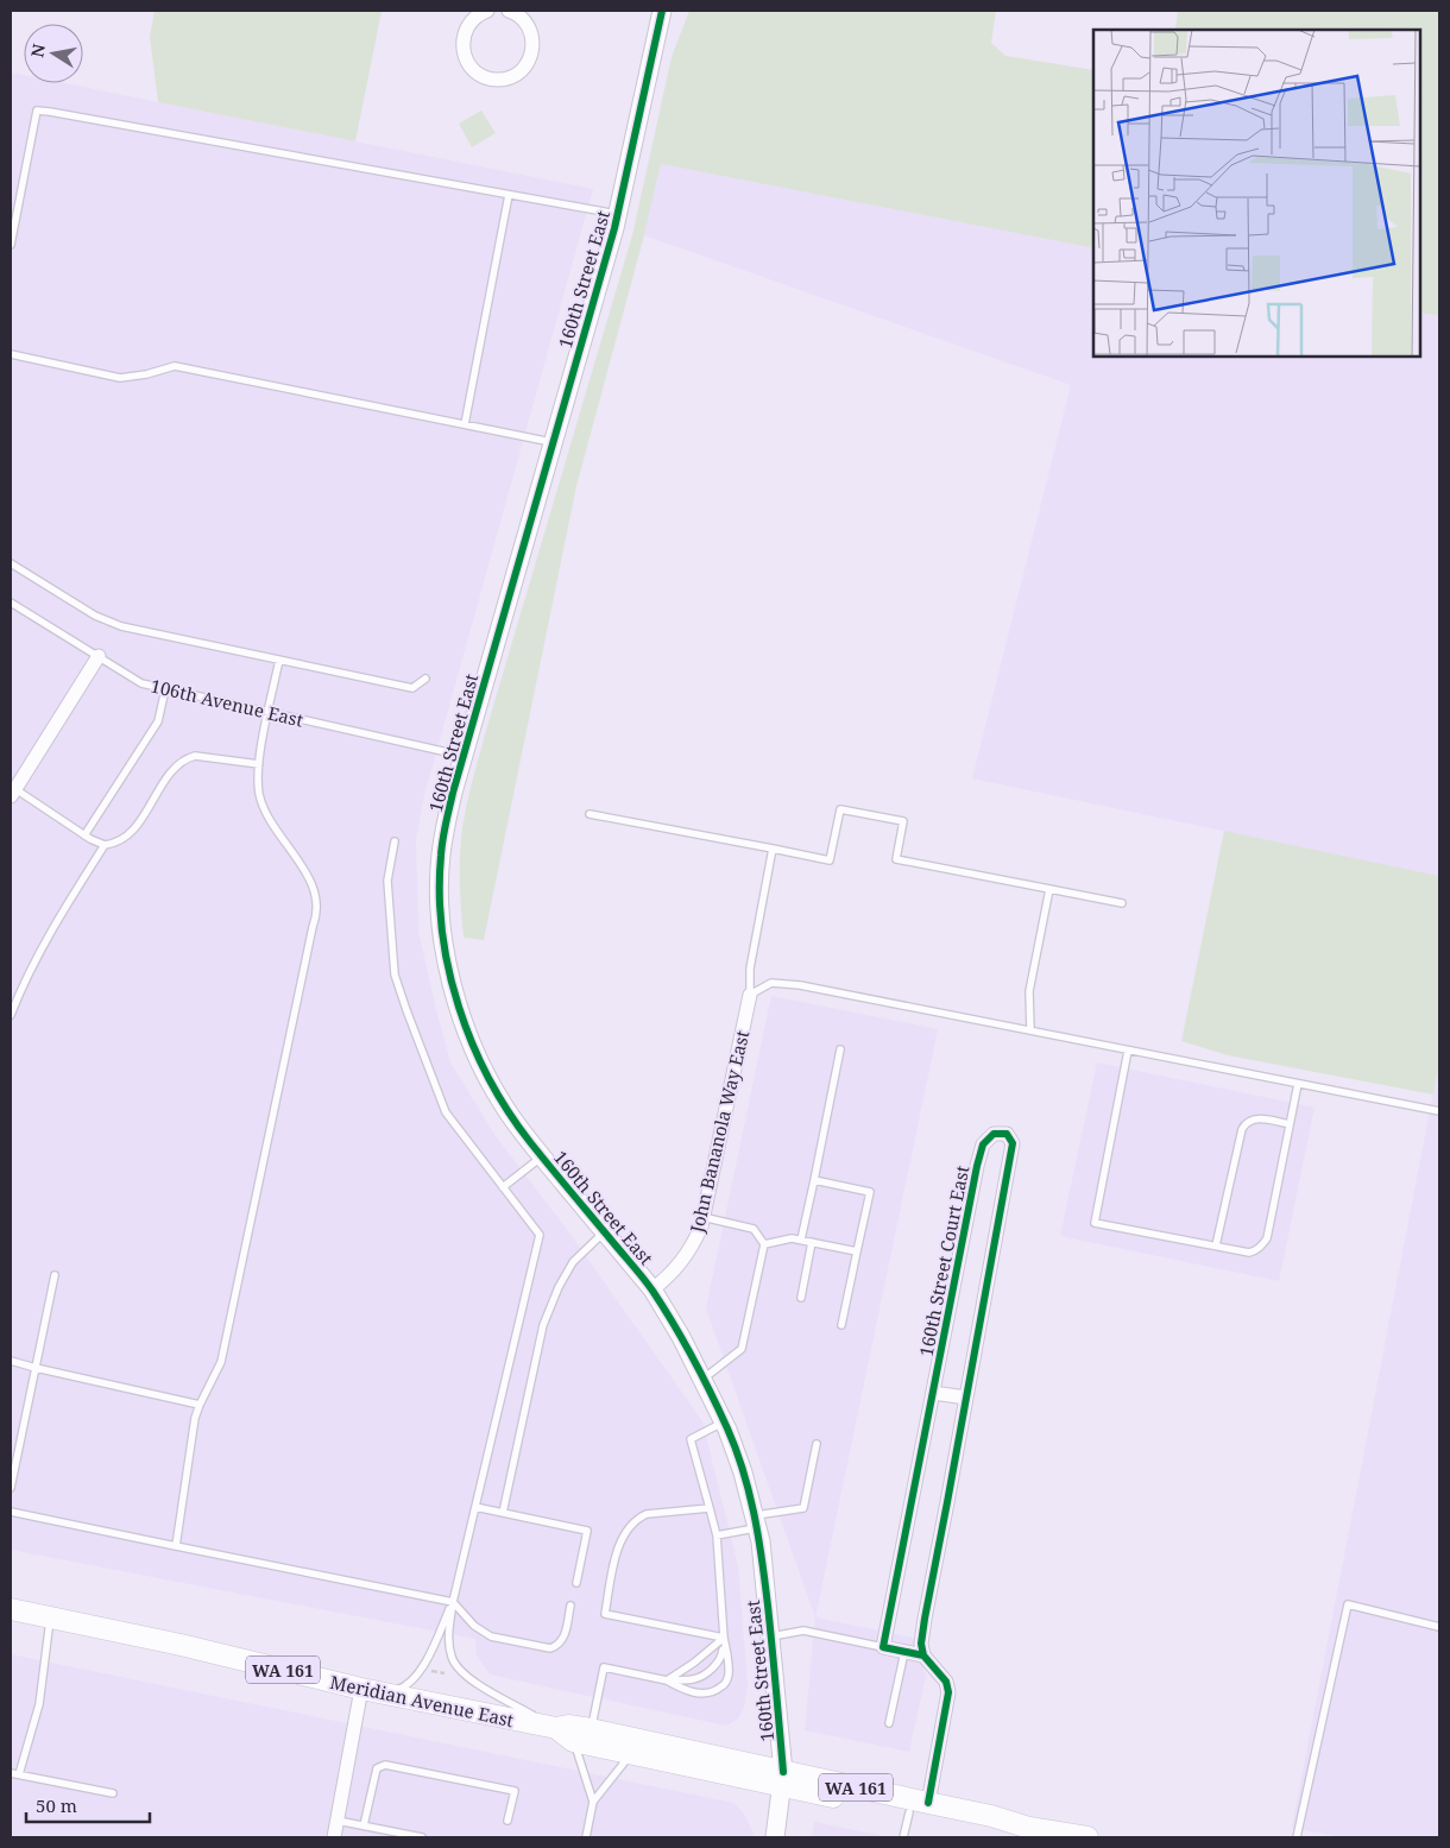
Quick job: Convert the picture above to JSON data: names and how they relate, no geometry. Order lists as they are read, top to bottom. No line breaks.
{"streets":{"main road":["WA 161","Meridian Avenue East"],"street":["160th Street East","John Bananola Way East","160th Street Court East"],"lane":["106th Avenue East"]},"crossings":[["160th Street East","106th Avenue East"],["160th Street East","John Bananola Way East"],["160th Street East","Meridian Avenue East"]],"scale_bar":"50 m","north":"left"}
